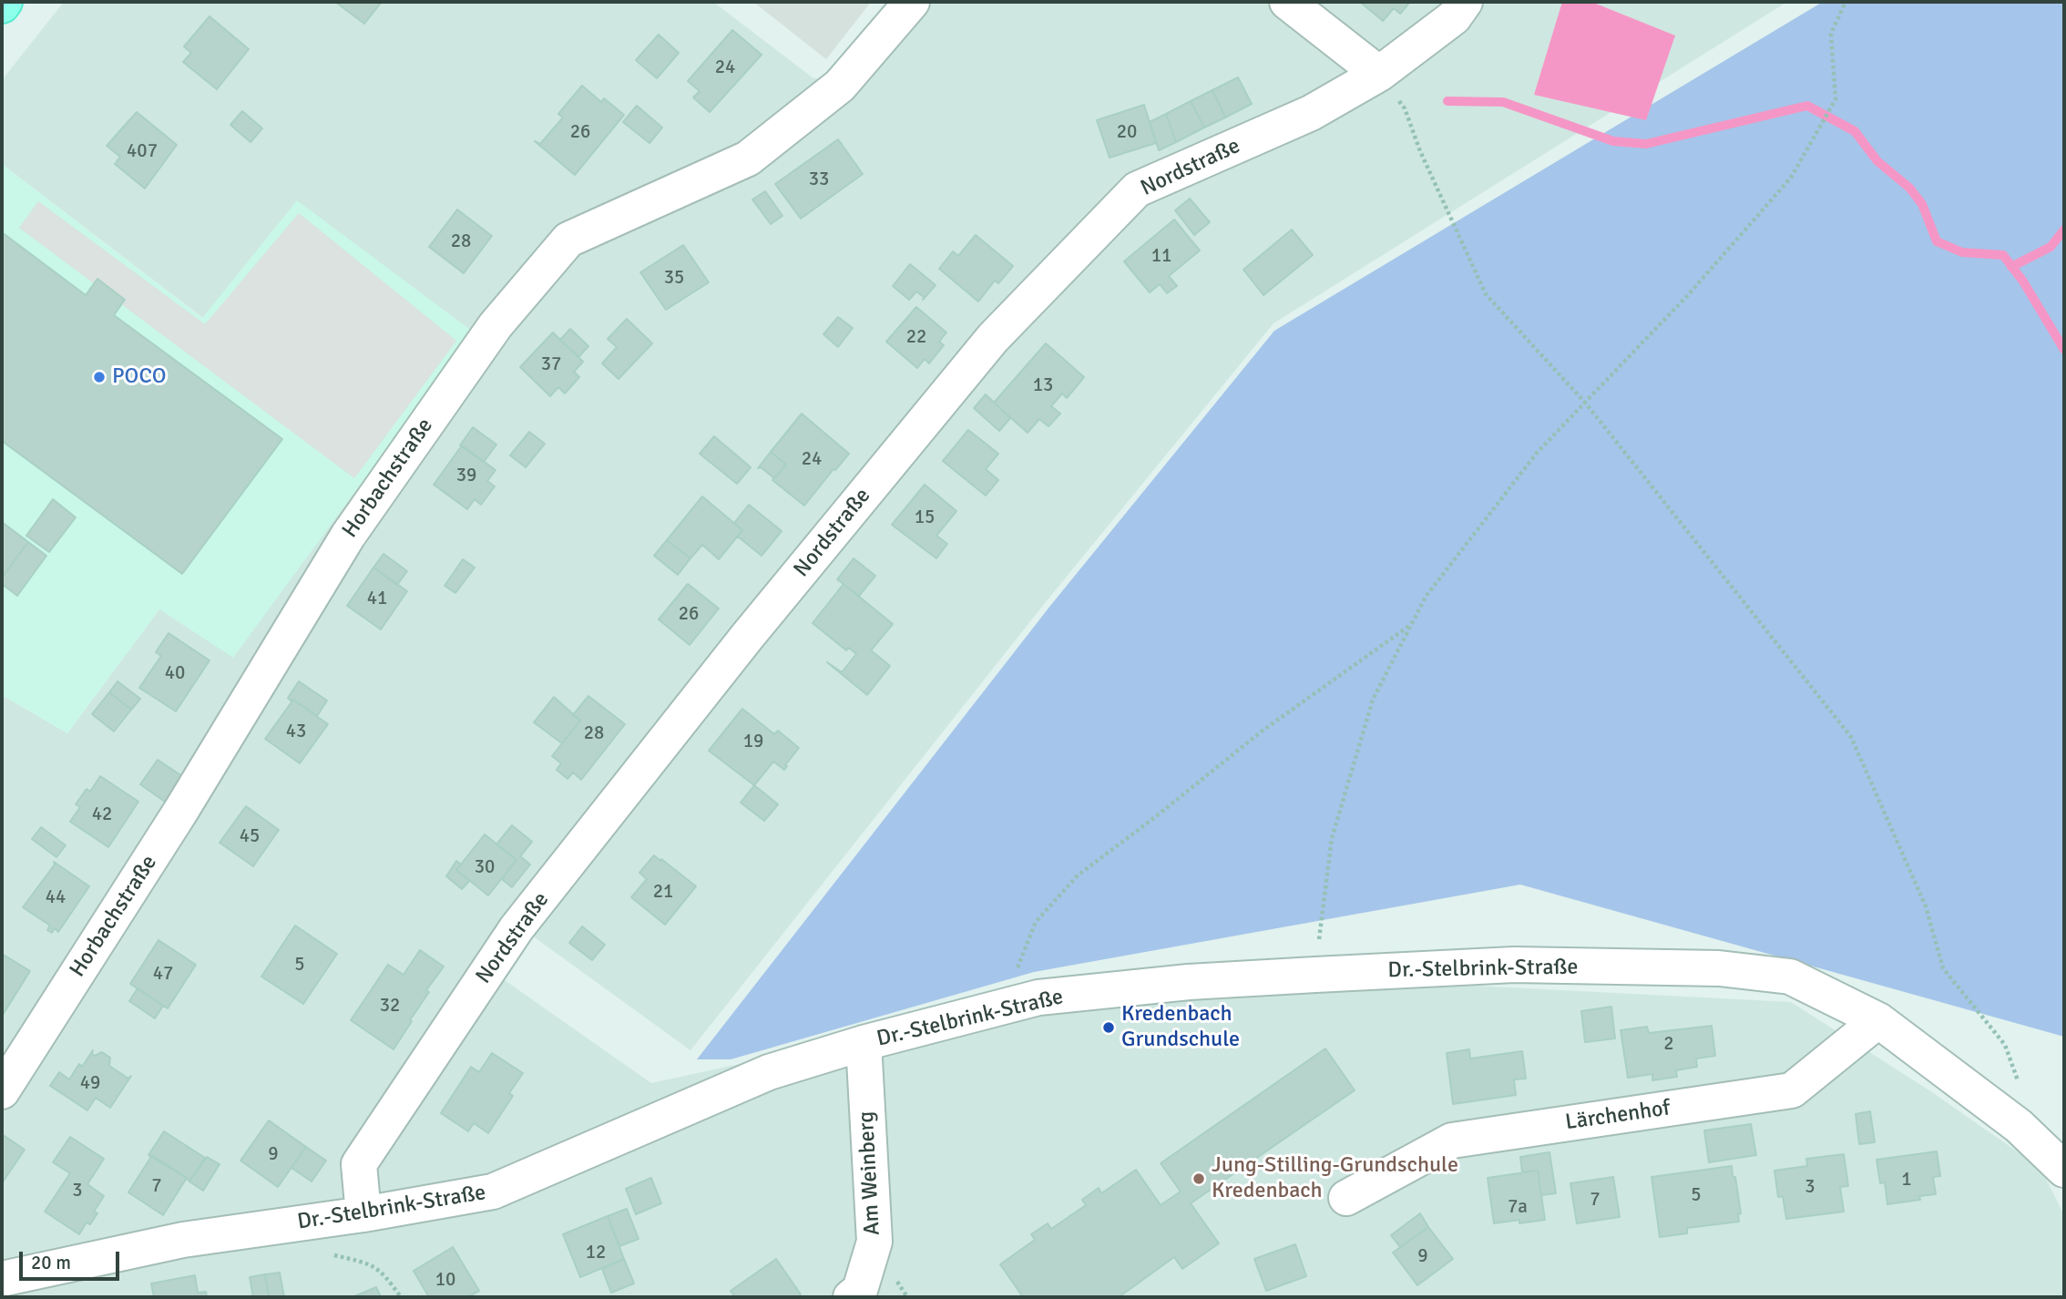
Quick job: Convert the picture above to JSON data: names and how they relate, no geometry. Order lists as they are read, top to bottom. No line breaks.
{"streets":{"street":["Nordstraße","Horbachstraße","Dr.-Stelbrink-Straße","Lärchenhof","Am Weinberg"]},"crossings":[["Nordstraße","Dr.-Stelbrink-Straße"],["Dr.-Stelbrink-Straße","Lärchenhof"],["Dr.-Stelbrink-Straße","Am Weinberg"]],"places":["POCO","Kredenbach Grundschule","Jung-Stilling-Grundschule Kredenbach"],"house_numbers":["24","26","20","407","33","28","11","35","22","37","13","24","39","15","41","26","40","43","28","19","42","45","30","21","44","5","47","32","2","49","9","1","7","3","3","5","7","7a","12","9","10"],"scale_bar":"20 m"}
